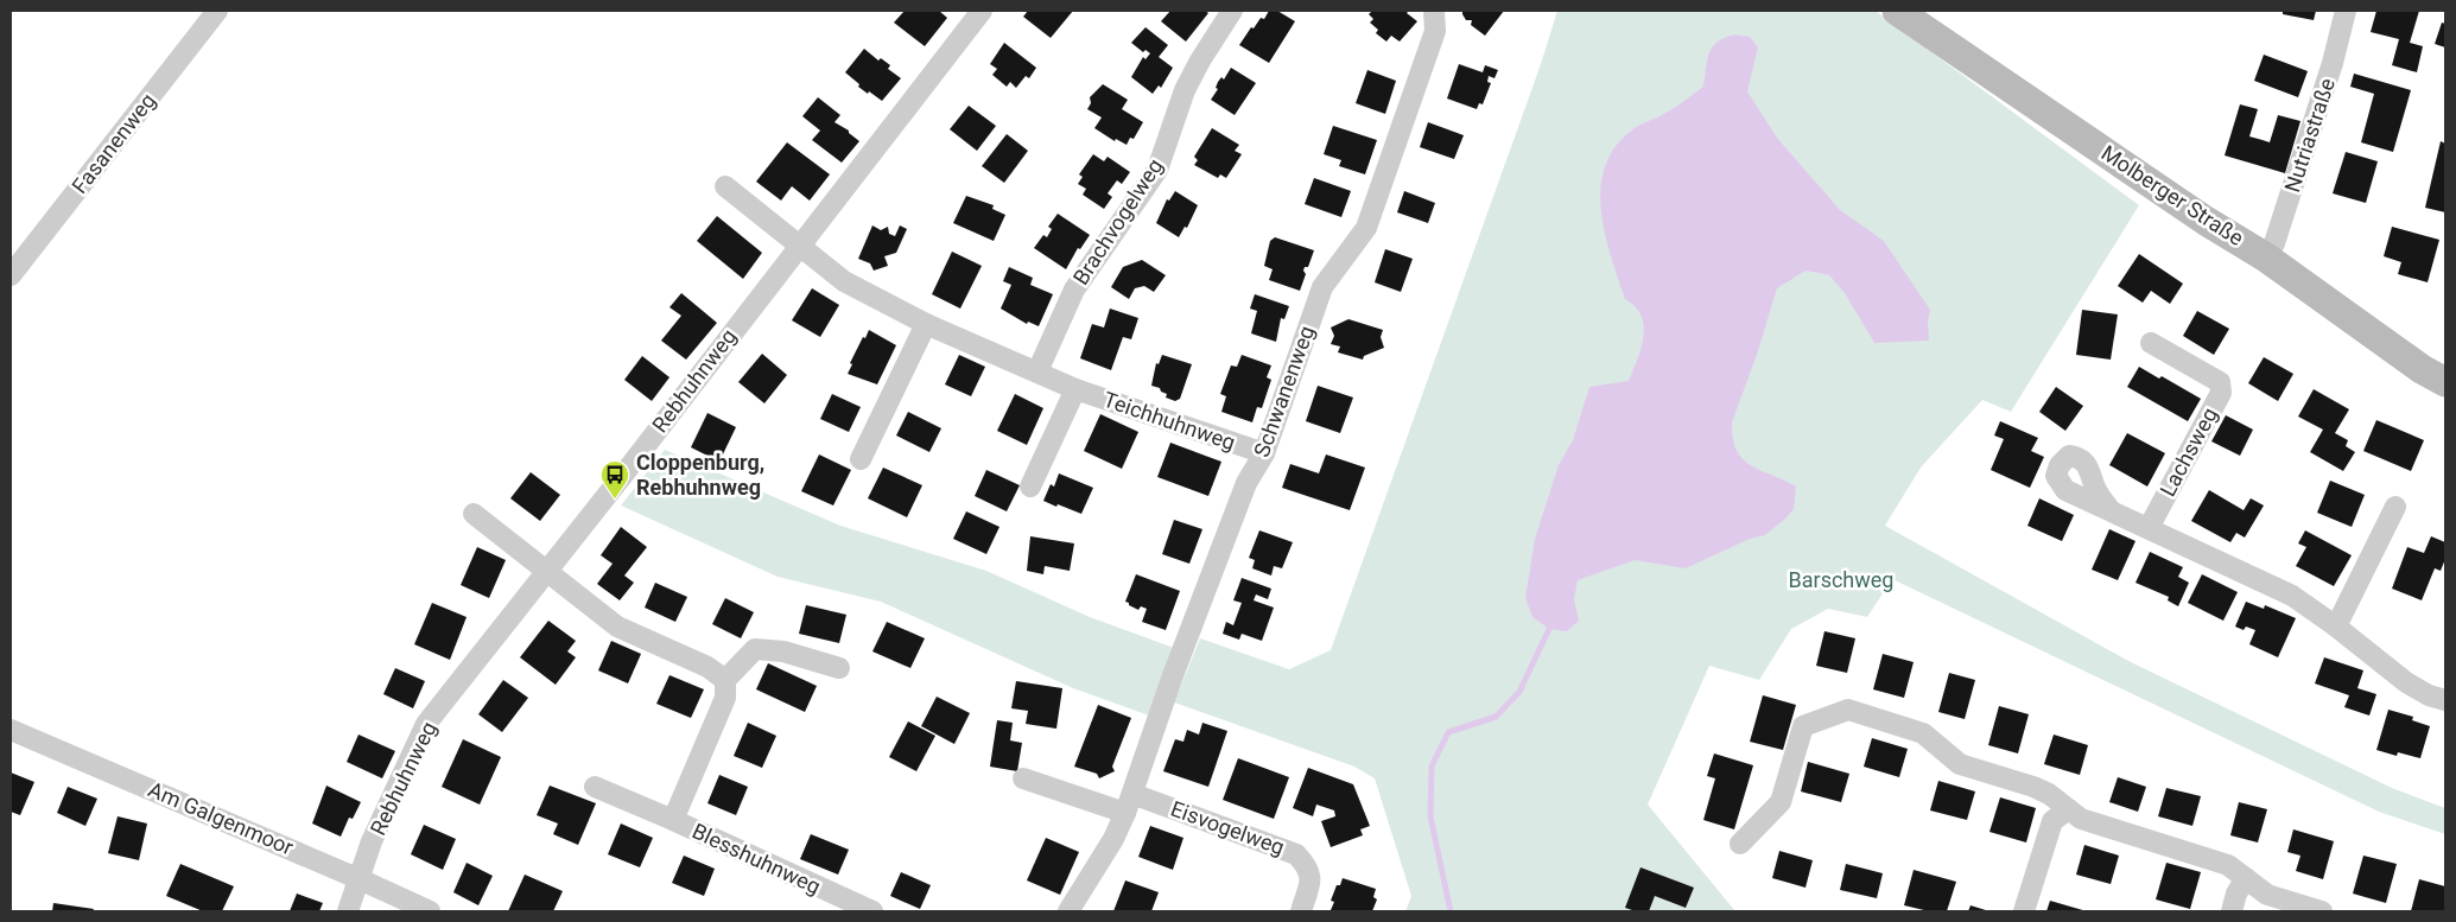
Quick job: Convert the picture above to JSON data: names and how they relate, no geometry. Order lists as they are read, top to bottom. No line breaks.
{"streets":{"main road":["Molberger Straße"],"street":["Nutriastraße","Fasanenweg","Brachvogelweg","Rebhuhnweg","Schwanenweg","Teichhuhnweg","Lachsweg","Am Galgenmoor","Eisvogelweg","Blesshuhnweg"]},"crossings":[["Nutriastraße","Molberger Straße"],["Brachvogelweg","Teichhuhnweg"],["Rebhuhnweg","Teichhuhnweg"],["Rebhuhnweg","Am Galgenmoor"],["Schwanenweg","Teichhuhnweg"],["Schwanenweg","Eisvogelweg"]],"parks":["Barschweg"],"places":{"bus stop":["Cloppenburg, Rebhuhnweg"]}}
